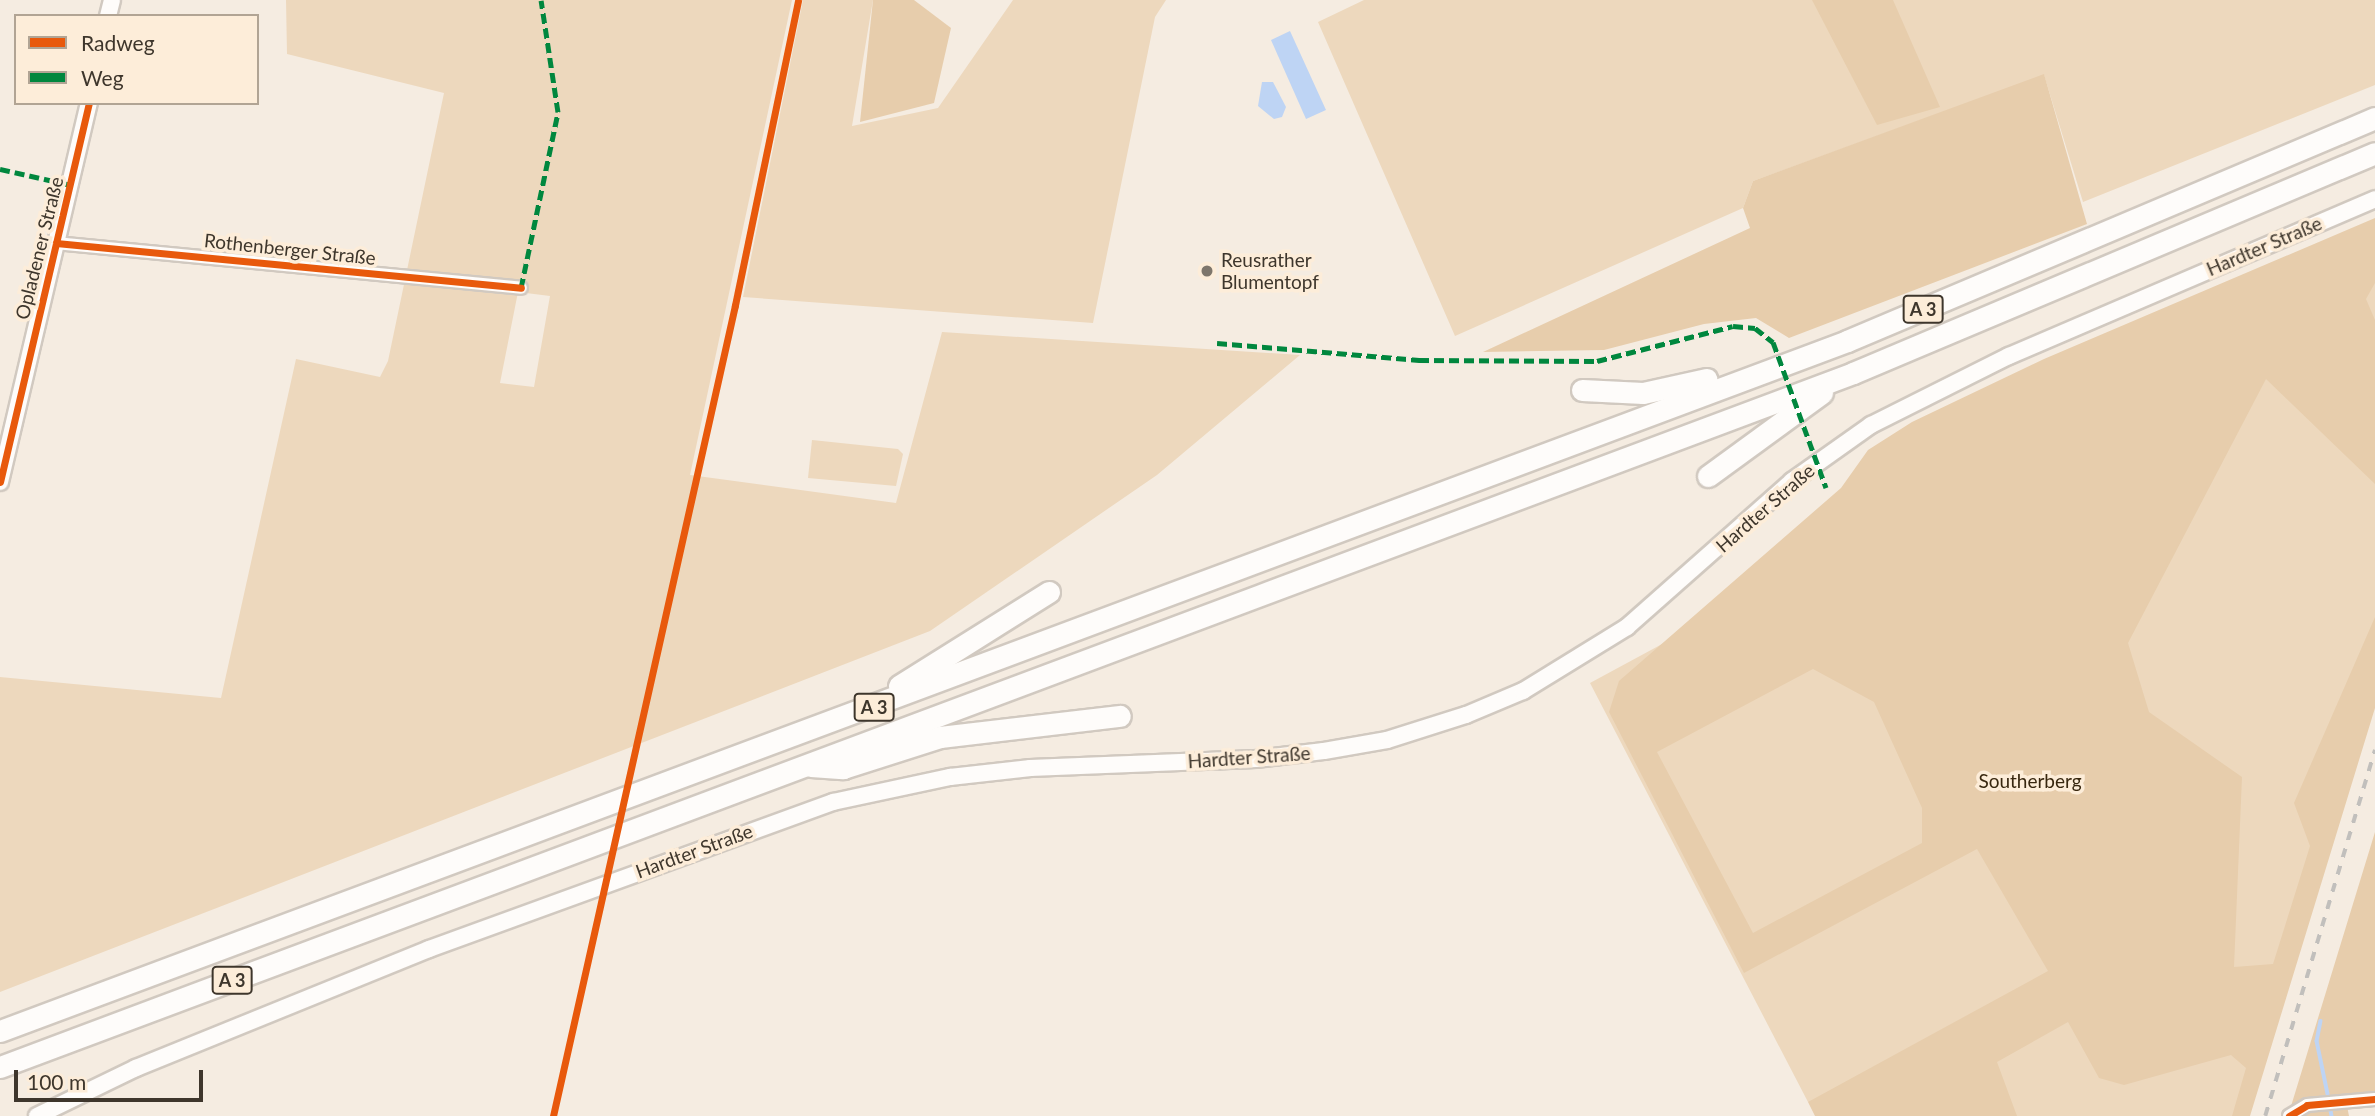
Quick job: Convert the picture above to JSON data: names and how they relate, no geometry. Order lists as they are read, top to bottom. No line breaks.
{"streets":{"highway":["A 3"],"main road":["Hardter Straße","Opladener Straße"],"street":["Rothenberger Straße"]},"crossings":[["Opladener Straße","Rothenberger Straße"]],"parks":["Southerberg"],"places":["Reusrather Blumentopf"],"legend":["Radweg","Weg"],"scale_bar":"100 m"}
